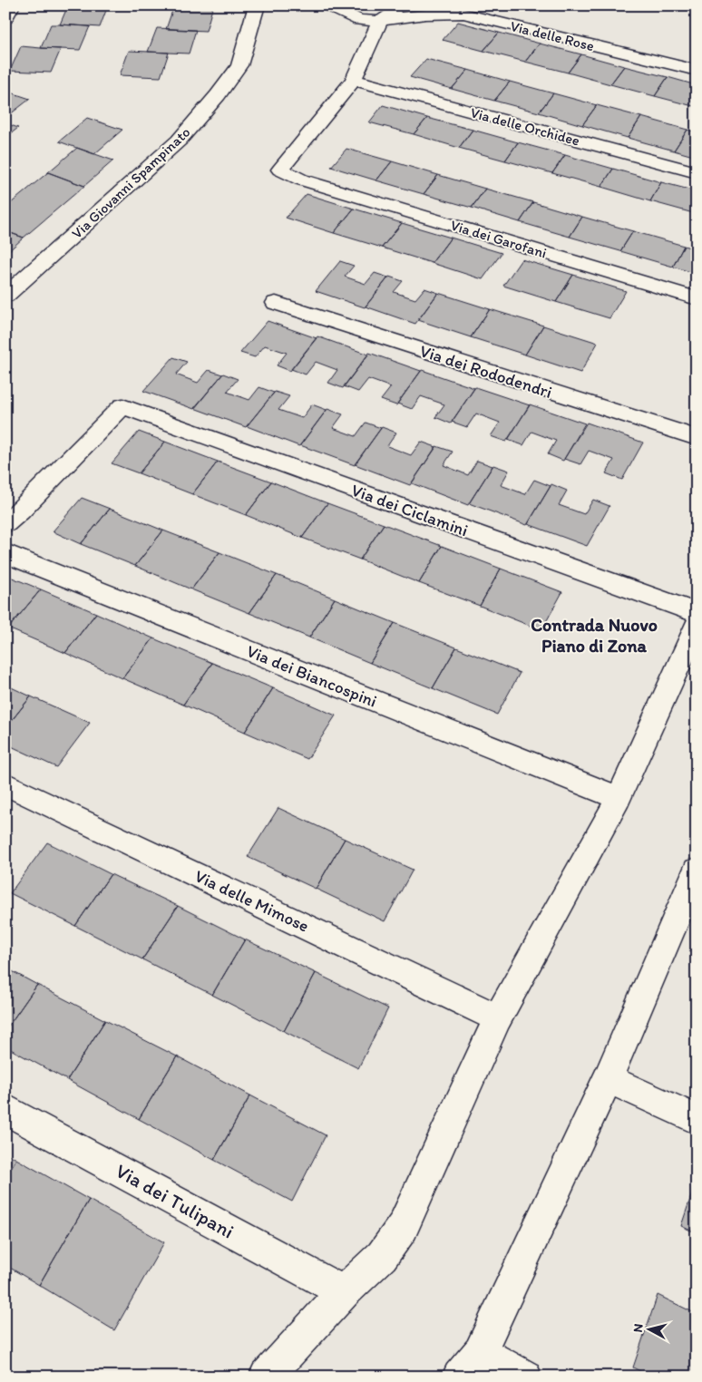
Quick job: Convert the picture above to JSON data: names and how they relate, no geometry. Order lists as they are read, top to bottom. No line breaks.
{"streets":{"street":["Via delle Rose","Via delle Orchidee","Via Giovanni Spampinato","Via dei Garofani","Via dei Rododendri","Via dei Ciclamini","Via dei Biancospini","Via delle Mimose","Via dei Tulipani"]},"crossings":[["Via delle Orchidee","Via dei Garofani"]],"districts":["Contrada Nuovo Piano di Zona"],"north":"left"}
